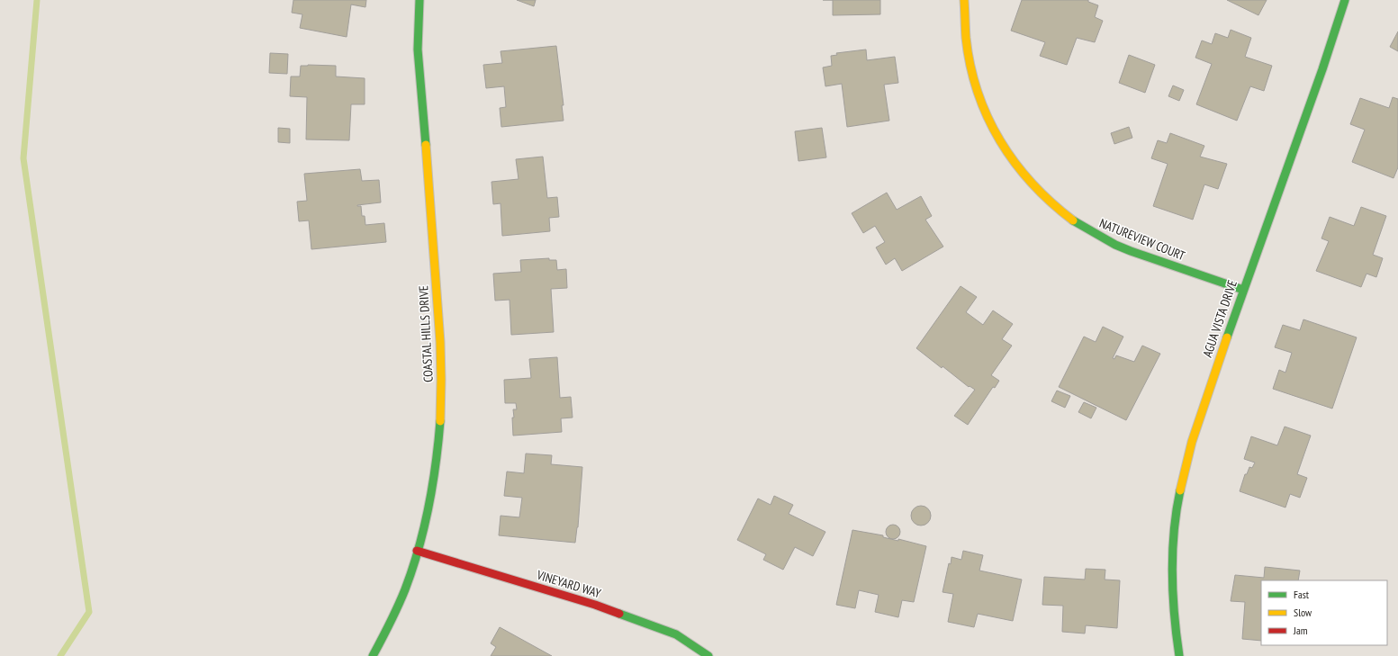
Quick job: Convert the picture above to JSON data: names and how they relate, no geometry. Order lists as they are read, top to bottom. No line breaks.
{"streets":{"street":["NATUREVIEW COURT","AGUA VISTA DRIVE","COASTAL HILLS DRIVE","VINEYARD WAY"]},"crossings":[["NATUREVIEW COURT","AGUA VISTA DRIVE"],["COASTAL HILLS DRIVE","VINEYARD WAY"]],"legend":["Fast","Slow","Jam"]}
